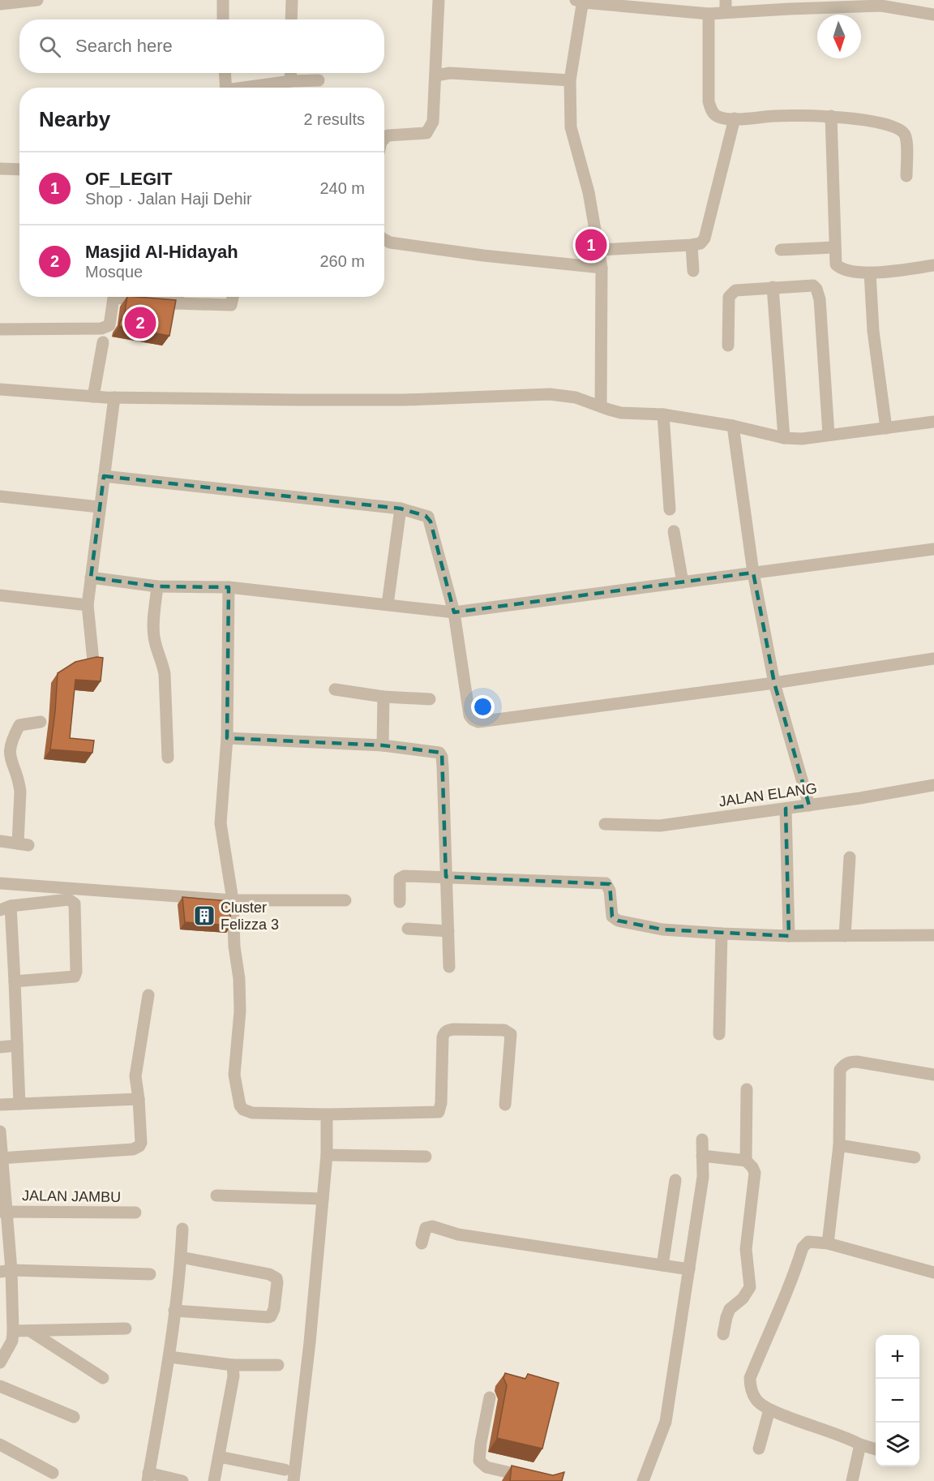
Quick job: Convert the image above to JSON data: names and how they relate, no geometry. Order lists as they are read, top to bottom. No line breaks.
{"streets":{"street":["JALAN ELANG","JALAN JAMBU"]},"places":{"building":["Cluster Felizza 3"]},"north":"bottom","page":{"search":"Search here","heading":["Nearby","2 results"],"list":[{"mark":"1","name":"OF_LEGIT","note":"Shop · Jalan Haji Dehir","value":"240 m"},{"mark":"2","name":"Masjid Al-Hidayah","note":"Mosque","value":"260 m"}],"pins":["1","2"],"map_buttons":["+","−"]}}
